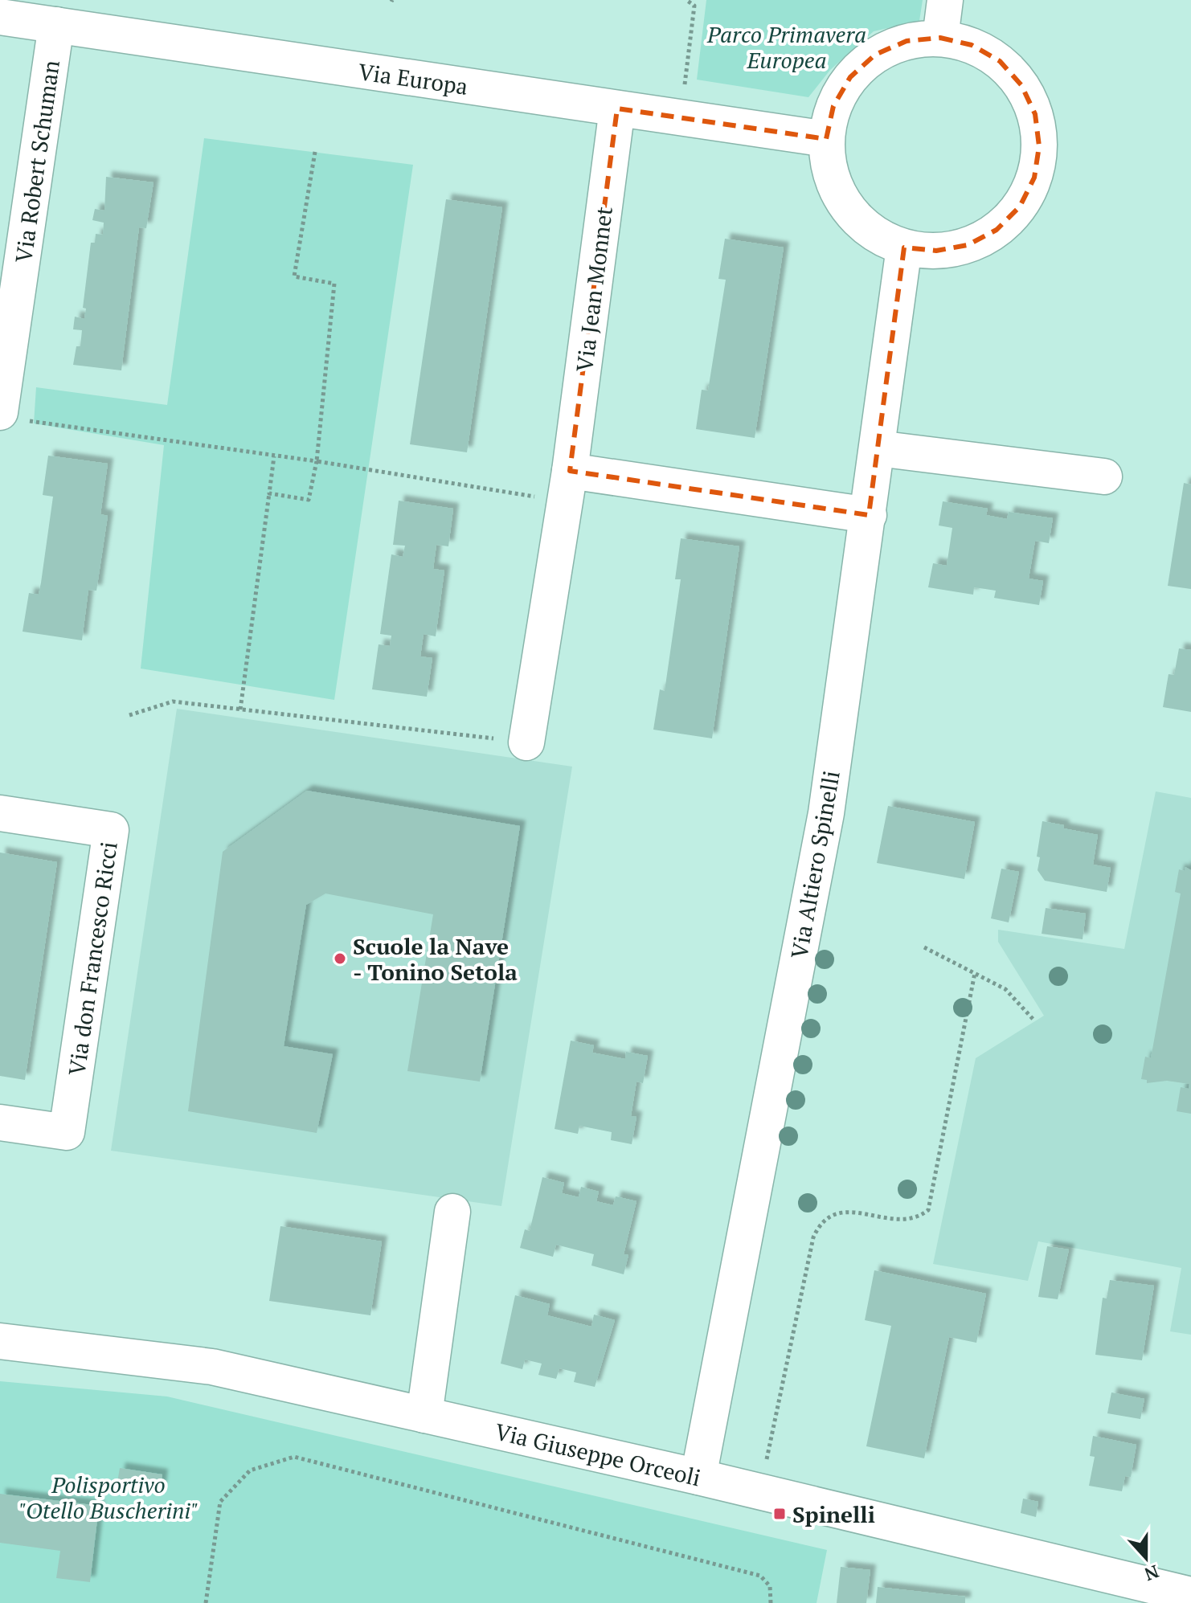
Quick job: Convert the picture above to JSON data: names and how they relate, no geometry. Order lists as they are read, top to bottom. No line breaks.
{"streets":{"street":["Via Europa","Via Robert Schuman","Via Jean Monnet","Via Altiero Spinelli","Via don Francesco Ricci","Via Giuseppe Orceoli"]},"crossings":[["Via Europa","Via Robert Schuman"],["Via Europa","Via Jean Monnet"],["Via Europa","Via Altiero Spinelli"],["Via Altiero Spinelli","Via Giuseppe Orceoli"]],"parks":["Parco Primavera Europea","Polisportivo \"Otello Buscherini\""],"places":{"other":["Scuole la Nave - Tonino Setola"],"transit":["Spinelli"]},"north":"bottom"}
